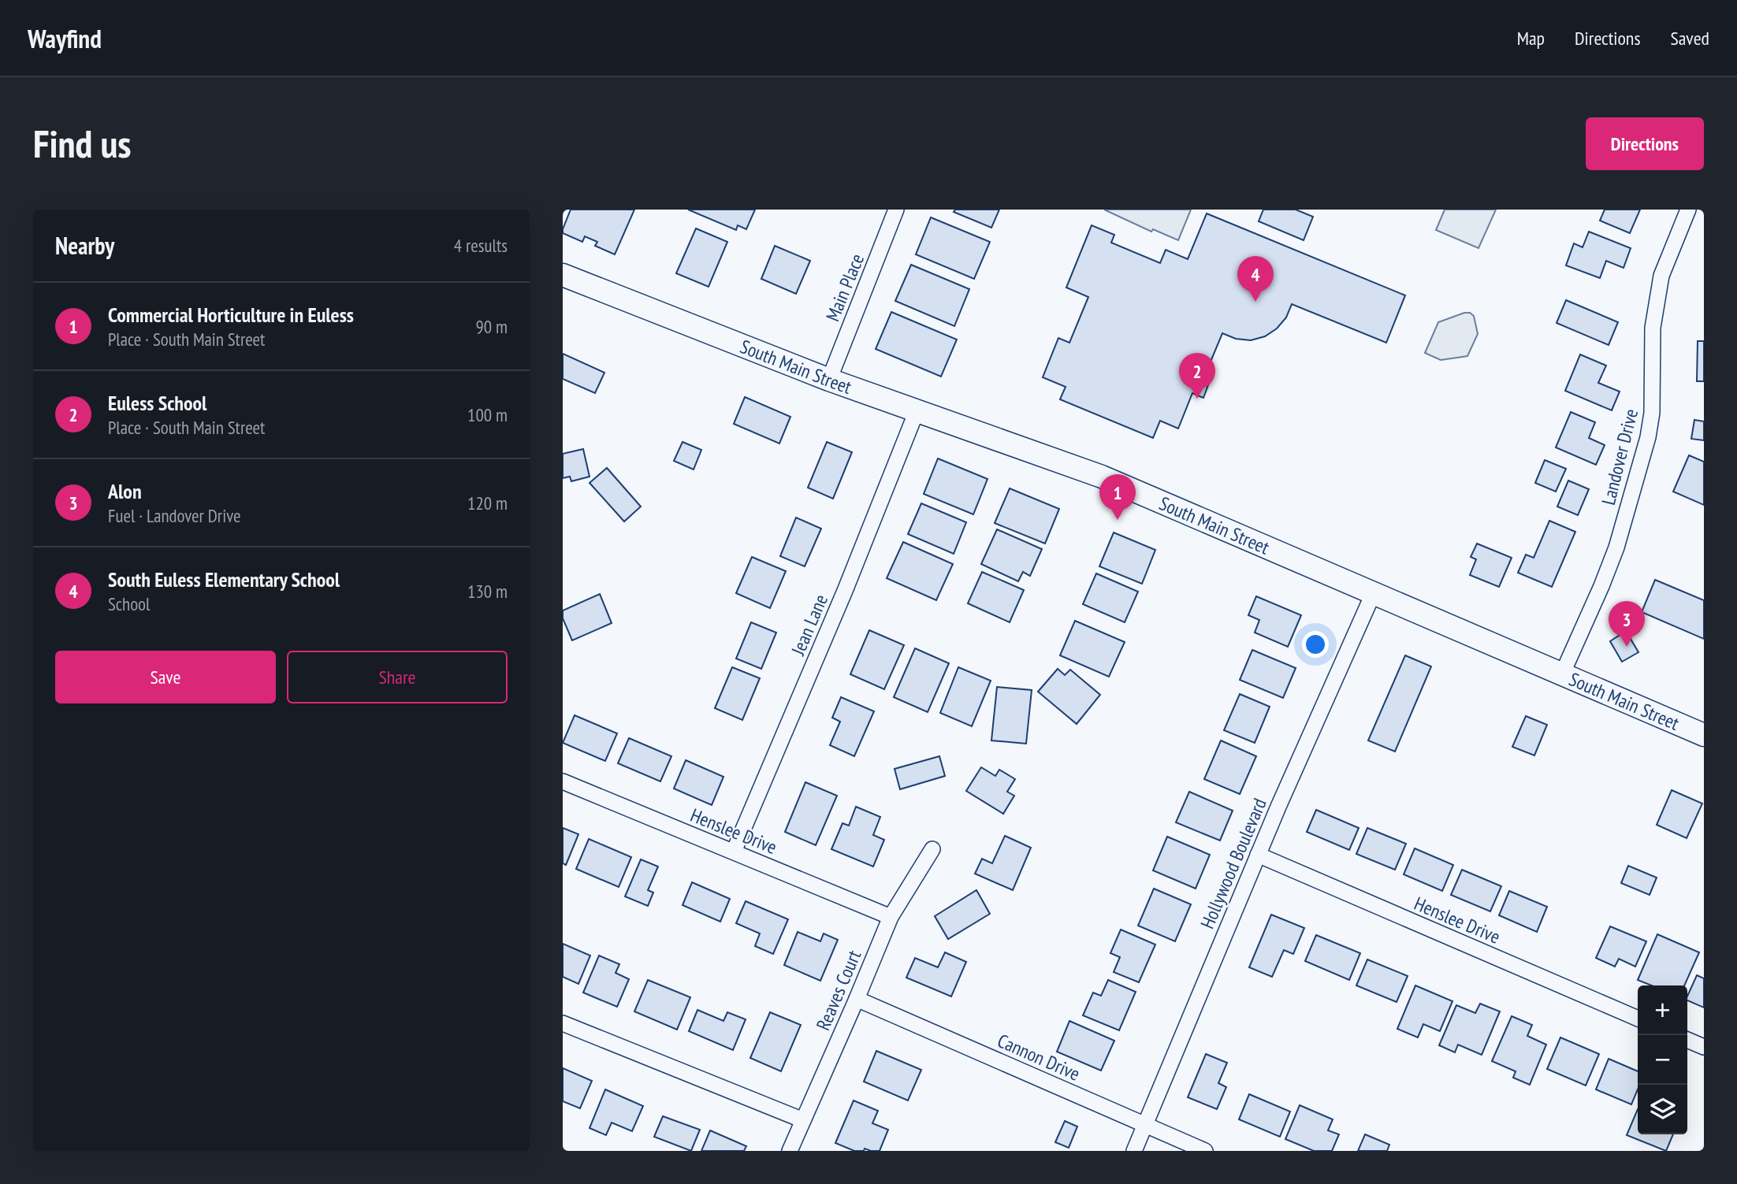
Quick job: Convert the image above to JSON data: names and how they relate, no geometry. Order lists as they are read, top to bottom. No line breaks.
{"streets":{"street":["Main Place","South Main Street","Landover Drive","Jean Lane","Henslee Drive","Hollywood Boulevard","Reaves Court","Cannon Drive"]},"crossings":[["Main Place","South Main Street"],["South Main Street","Landover Drive"],["South Main Street","Jean Lane"],["South Main Street","Hollywood Boulevard"],["Jean Lane","Henslee Drive"],["Henslee Drive","Hollywood Boulevard"],["Henslee Drive","Reaves Court"],["Hollywood Boulevard","Cannon Drive"],["Reaves Court","Cannon Drive"]],"page":{"header":"Wayfind","nav":["Map","Directions","Saved"],"buttons":["Directions",["Save","Share"]],"title":"Find us","heading":["Nearby","4 results"],"pins":["4","2","1","3"],"list":[{"mark":"1","name":"Commercial Horticulture in Euless","note":"Place · South Main Street","value":"90 m"},{"mark":"2","name":"Euless School","note":"Place · South Main Street","value":"100 m"},{"mark":"3","name":"Alon","note":"Fuel · Landover Drive","value":"120 m"},{"mark":"4","name":"South Euless Elementary School","note":"School","value":"130 m"}],"map_buttons":["+","−"]}}
